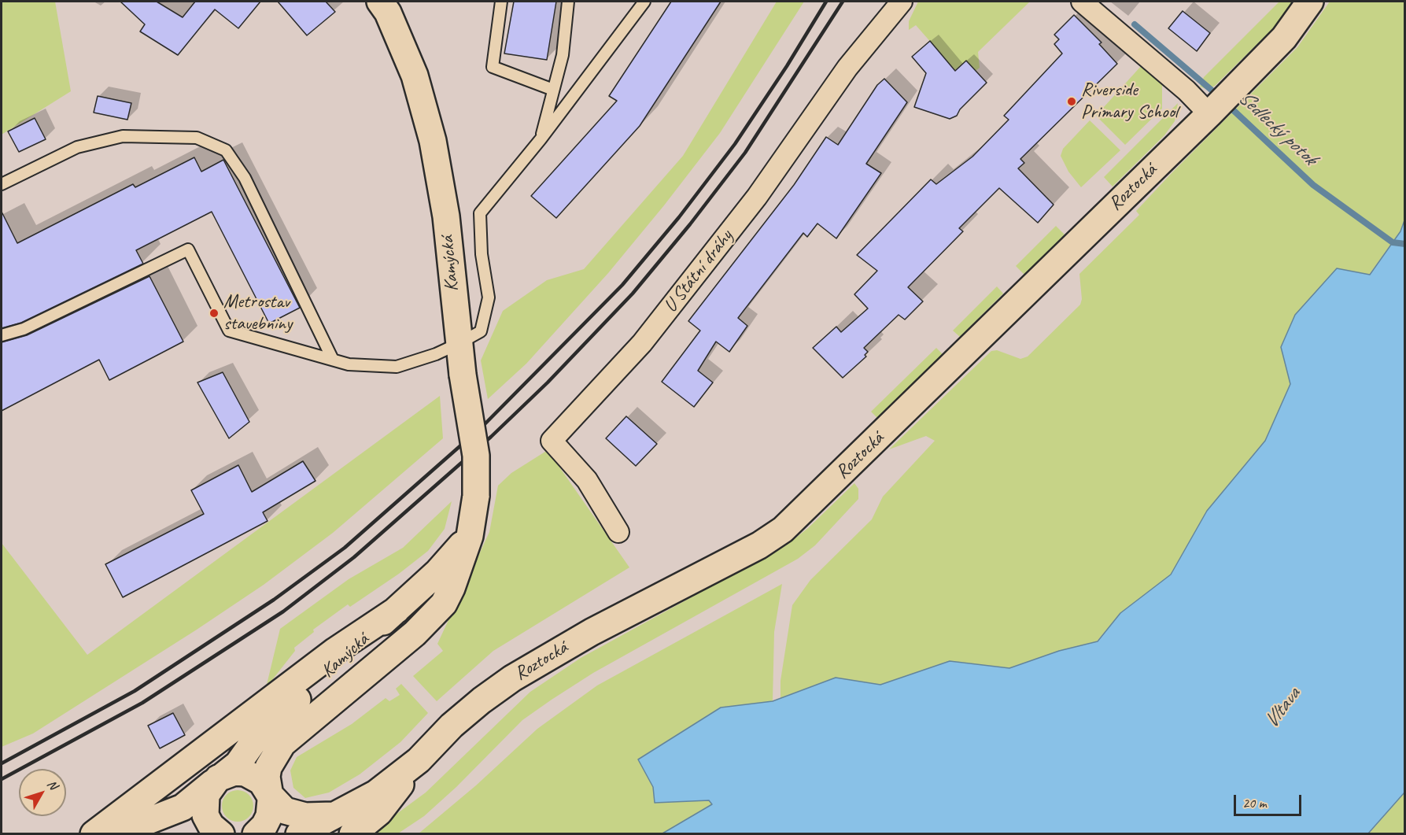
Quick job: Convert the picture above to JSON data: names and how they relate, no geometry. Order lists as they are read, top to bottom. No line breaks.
{"streets":{"main road":["Roztocká","Kamýcká"],"street":["U Státní dráhy"]},"water":["Sedlecký potok","Vltava"],"places":["Riverside Primary School","Metrostav stavebniny"],"scale_bar":"20 m","north":"top right"}
